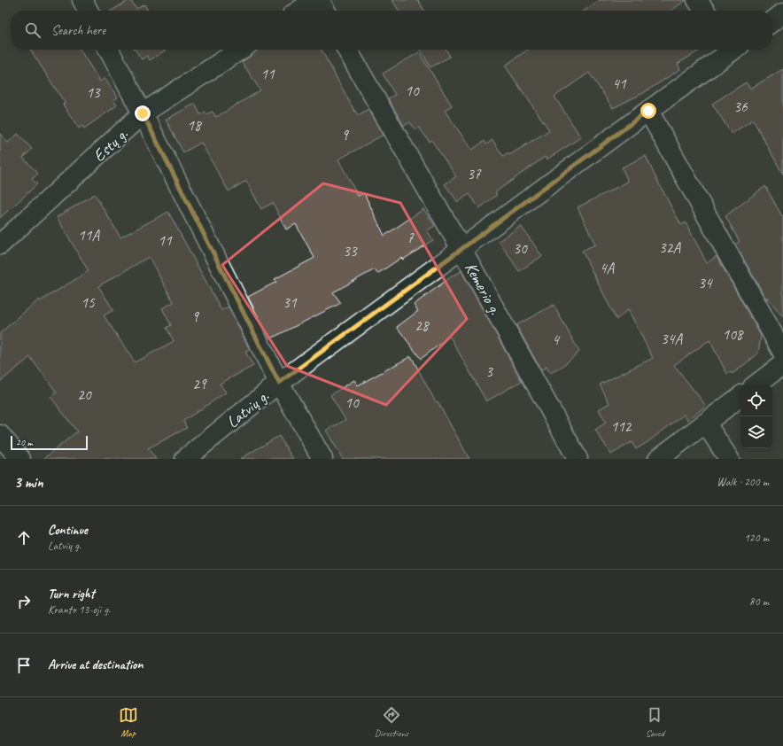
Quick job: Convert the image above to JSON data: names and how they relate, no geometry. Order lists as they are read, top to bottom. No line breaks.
{"streets":{"street":["Estų g.","Kemerio g.","Latvių g."]},"crossings":[["Kemerio g.","Latvių g."]],"house_numbers":["11","41","10","13","36","18","9","37","11A","7","11","32A","30","33","4A","34","15","31","9","28","108","34A","4","3","29","20","10","112"],"scale_bar":"20 m","page":{"search":"Search here","scale":"20 m","heading":["3 min","Walk · 200 m"],"list":[["Continue","Latvių g.","120 m"],["Turn right","Kranto 13-oji g.","80 m"],"Arrive at destination"],"nav":["Map","Directions","Saved"]}}
